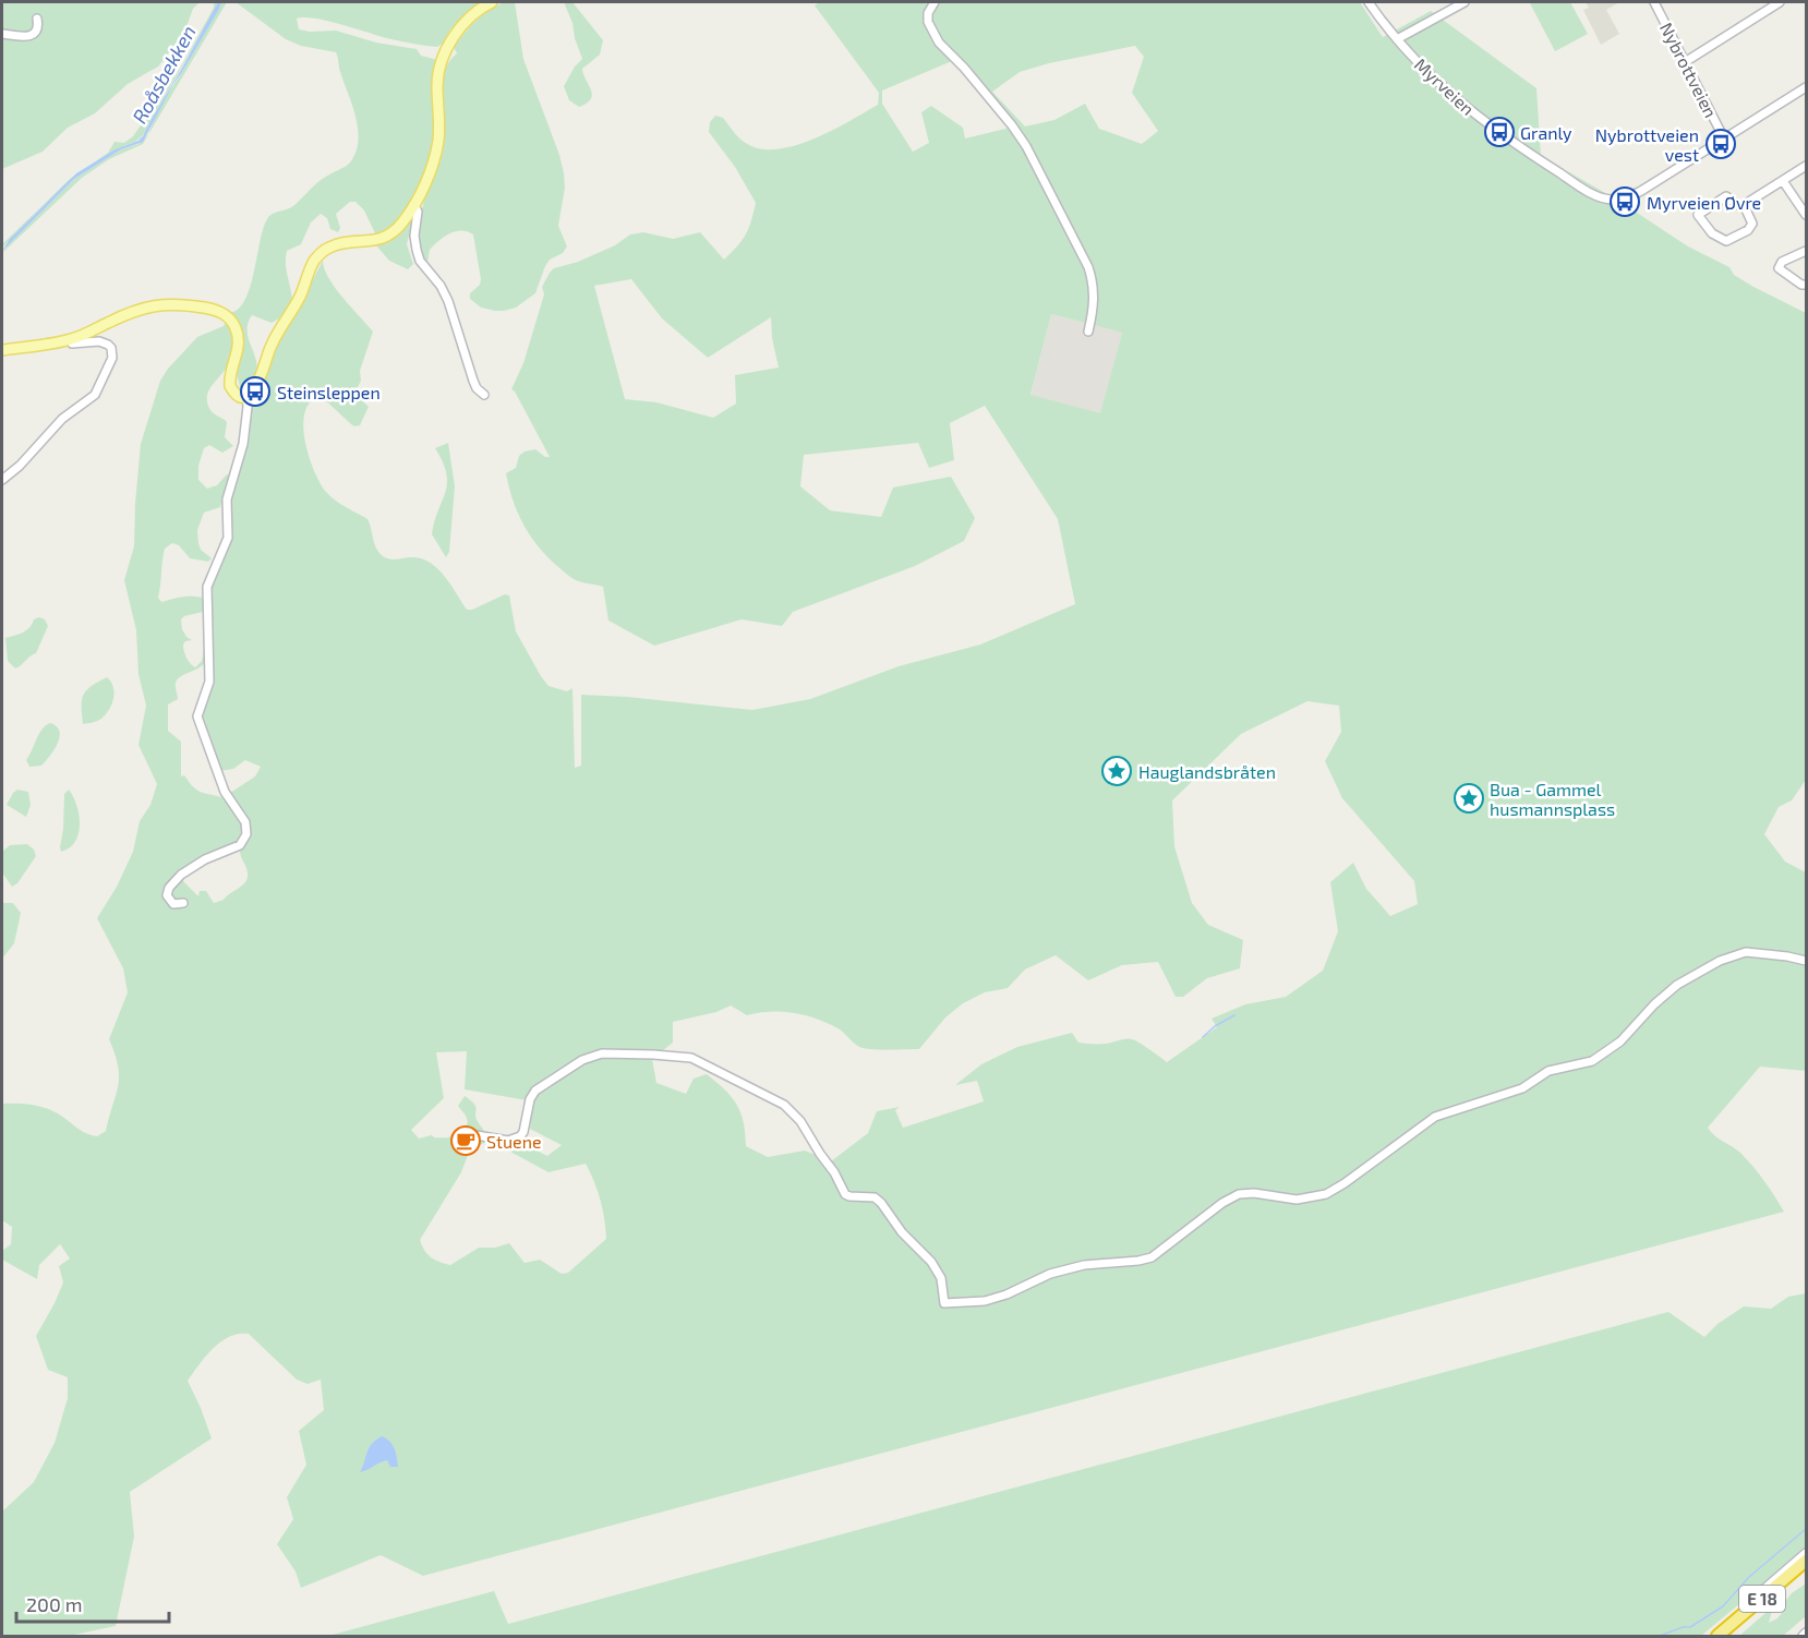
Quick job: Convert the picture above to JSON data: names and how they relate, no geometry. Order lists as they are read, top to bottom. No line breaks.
{"streets":{"highway":["E 18"],"street":["Nybrottveien","Myrveien"]},"crossings":[["Nybrottveien","Myrveien"]],"water":["Roåsbekken"],"places":{"bus stop":["Granly","Nybrottveien vest","Myrveien Øvre","Steinsleppen"],"place":["Hauglandsbråten","Bua - Gammel husmannsplass"],"cafe":["Stuene"]},"scale_bar":"200 m"}
